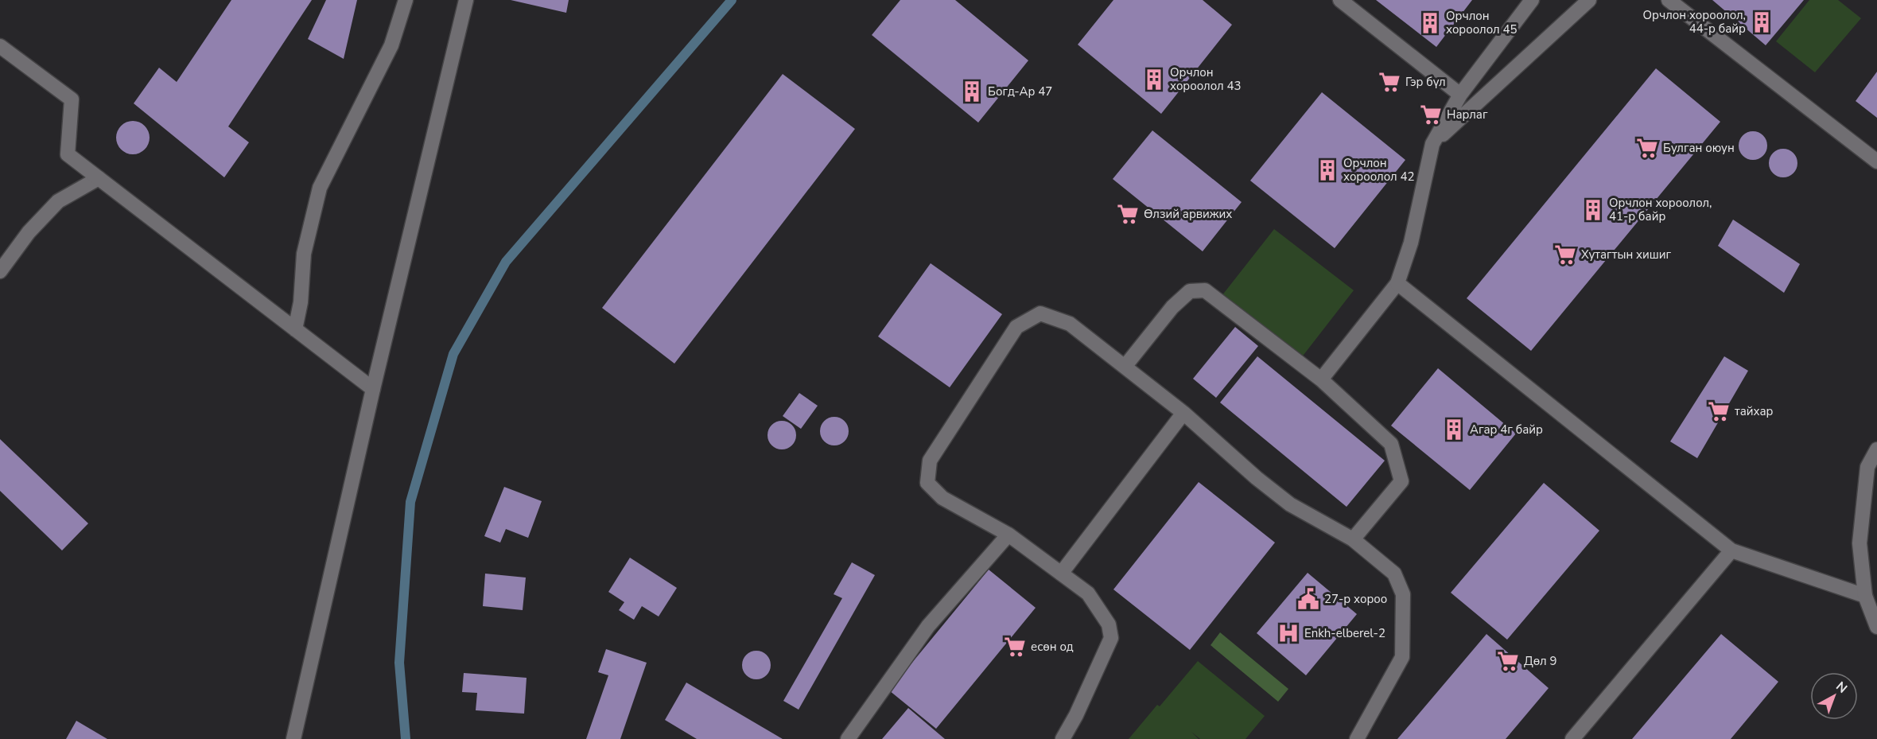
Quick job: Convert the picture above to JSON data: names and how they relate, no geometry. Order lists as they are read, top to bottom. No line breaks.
{"places":{"building":["Орчлон хороолол, 44-р байр","Орчлон хороолол 45","Орчлон хороолол 43","Богд-Ар 47","Орчлон хороолол 42","Орчлон хороолол, 41-р байр","Агар 4г байр"],"supermarket":["Гэр бүл","Нарлаг","Булган оюун","Өлзий арвижих","Хутагтын хишиг","тайхар","есөн од","Дөл 9"],"public building":["27-р хороо"],"hospital":["Enkh-elberel-2"]},"north":"top right"}
